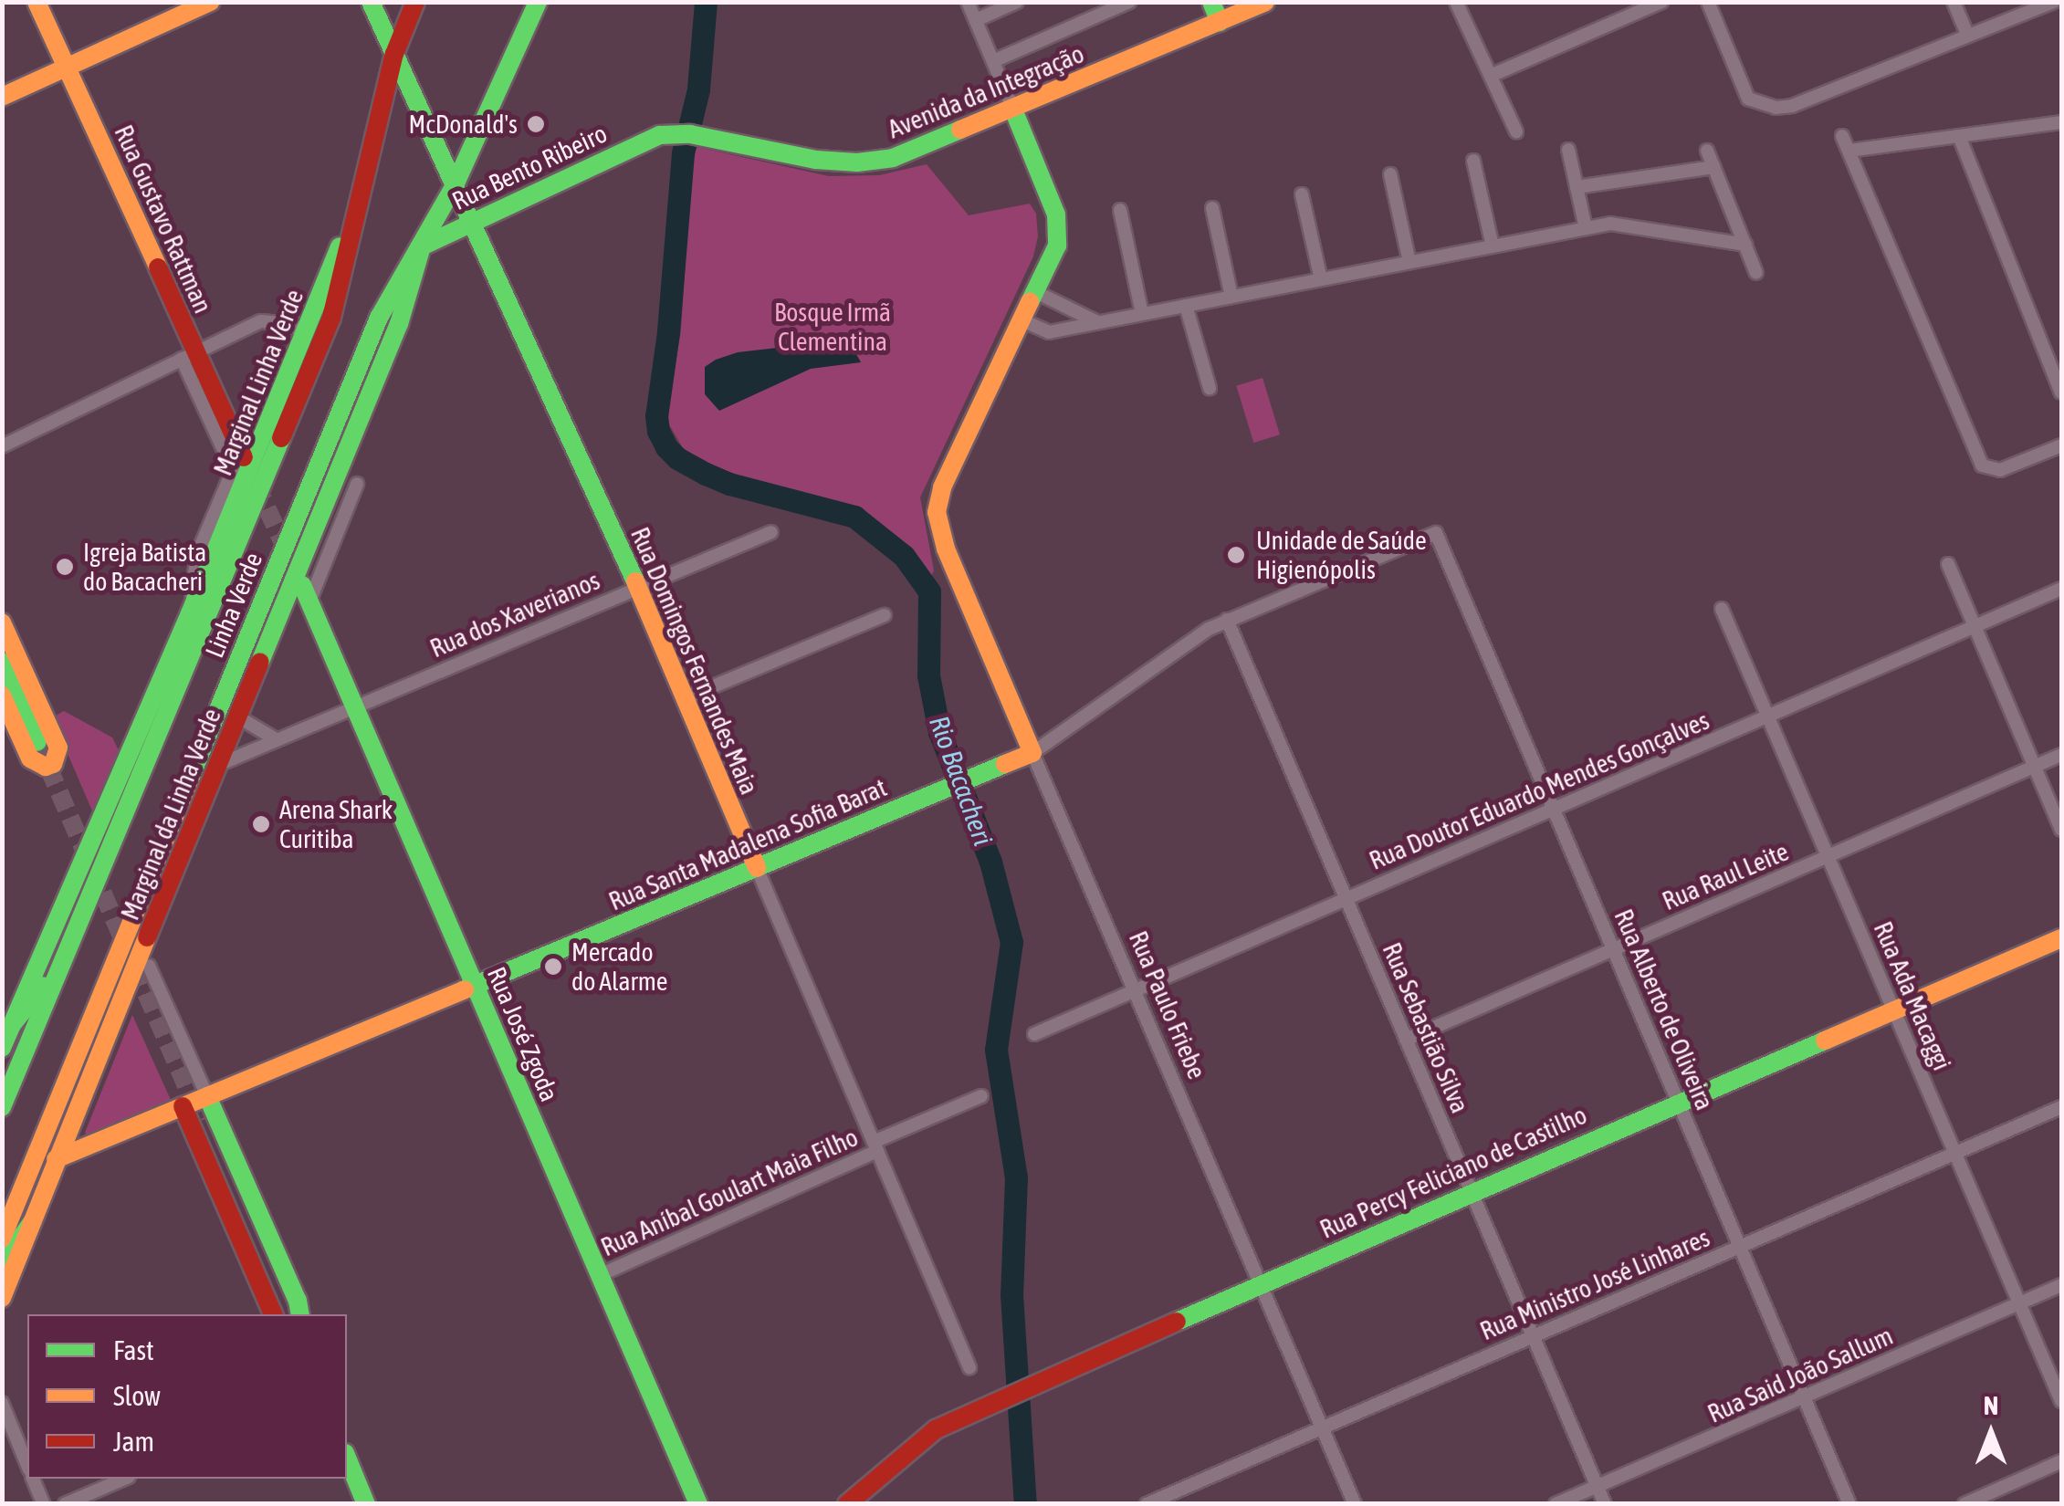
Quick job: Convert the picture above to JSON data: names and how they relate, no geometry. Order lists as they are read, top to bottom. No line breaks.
{"streets":{"main road":["Avenida da Integração","Rua Bento Ribeiro","Rua Gustavo Rattman","Marginal Linha Verde","Linha Verde","Rua Domingos Fernandes Maia","Marginal da Linha Verde","Rua Santa Madalena Sofia Barat","Rua Paulo Friebe","Rua José Zgoda","Rua Percy Feliciano de Castilho"],"street":["Rua dos Xaverianos","Rua Doutor Eduardo Mendes Gonçalves","Rua Raul Leite","Rua Ada Macaggi","Rua Alberto de Oliveira","Rua Sebastião Silva","Rua Aníbal Goulart Maia Filho","Rua Ministro José Linhares","Rua Said João Sallum"]},"crossings":[["Avenida da Integração","Rua Bento Ribeiro"],["Rua Bento Ribeiro","Linha Verde"],["Rua Bento Ribeiro","Rua Domingos Fernandes Maia"],["Rua Bento Ribeiro","Marginal da Linha Verde"],["Marginal Linha Verde","Linha Verde"],["Linha Verde","Rua Domingos Fernandes Maia"],["Linha Verde","Marginal da Linha Verde"],["Rua dos Xaverianos","Rua Domingos Fernandes Maia"],["Rua dos Xaverianos","Marginal da Linha Verde"],["Rua dos Xaverianos","Rua José Zgoda"],["Rua Domingos Fernandes Maia","Rua Santa Madalena Sofia Barat"],["Rua Domingos Fernandes Maia","Rua Aníbal Goulart Maia Filho"],["Rua Doutor Eduardo Mendes Gonçalves","Rua Ada Macaggi"],["Rua Doutor Eduardo Mendes Gonçalves","Rua Paulo Friebe"],["Rua Doutor Eduardo Mendes Gonçalves","Rua Alberto de Oliveira"],["Rua Doutor Eduardo Mendes Gonçalves","Rua Sebastião Silva"],["Marginal da Linha Verde","Rua Santa Madalena Sofia Barat"],["Rua Santa Madalena Sofia Barat","Rua Paulo Friebe"],["Rua Santa Madalena Sofia Barat","Rua Alberto de Oliveira"],["Rua Santa Madalena Sofia Barat","Rua Sebastião Silva"],["Rua Santa Madalena Sofia Barat","Rua José Zgoda"],["Rua Raul Leite","Rua Ada Macaggi"],["Rua Raul Leite","Rua Alberto de Oliveira"],["Rua Raul Leite","Rua Sebastião Silva"],["Rua Ada Macaggi","Rua Percy Feliciano de Castilho"],["Rua Ada Macaggi","Rua Ministro José Linhares"],["Rua Ada Macaggi","Rua Said João Sallum"],["Rua Paulo Friebe","Rua Percy Feliciano de Castilho"],["Rua Paulo Friebe","Rua Ministro José Linhares"],["Rua Alberto de Oliveira","Rua Percy Feliciano de Castilho"],["Rua Alberto de Oliveira","Rua Ministro José Linhares"],["Rua Alberto de Oliveira","Rua Said João Sallum"],["Rua Sebastião Silva","Rua Percy Feliciano de Castilho"],["Rua Sebastião Silva","Rua Ministro José Linhares"],["Rua Sebastião Silva","Rua Said João Sallum"],["Rua José Zgoda","Rua Aníbal Goulart Maia Filho"]],"water":["Rio Bacacheri"],"parks":["Bosque Irmã Clementina"],"places":["McDonald's","Unidade de Saúde Higienópolis","Igreja Batista do Bacacheri","Arena Shark Curitiba","Mercado do Alarme"],"legend":["Fast","Slow","Jam"],"north":"top"}
